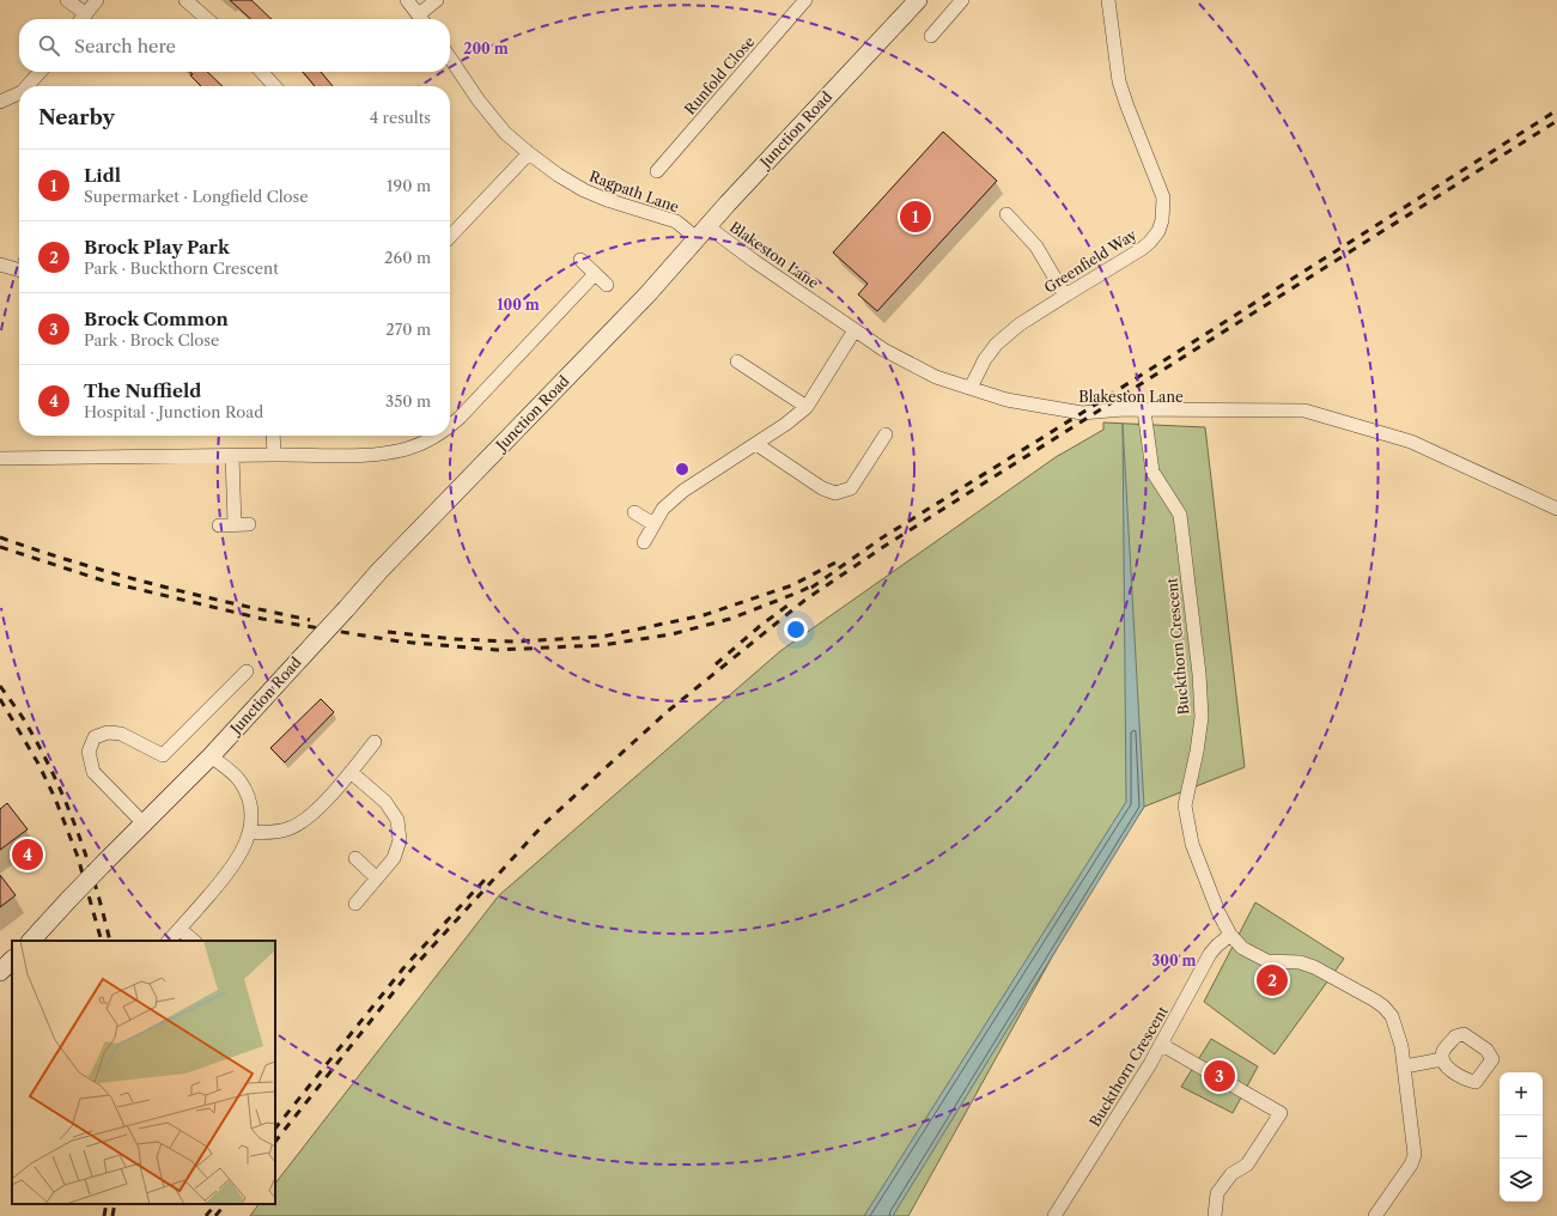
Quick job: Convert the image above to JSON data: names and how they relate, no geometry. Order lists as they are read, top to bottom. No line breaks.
{"streets":{"main road":["Junction Road"],"street":["Runfold Close","Ragpath Lane","Blakeston Lane","Greenfield Way","Buckthorn Crescent"]},"crossings":[["Junction Road","Ragpath Lane"],["Junction Road","Blakeston Lane"],["Ragpath Lane","Blakeston Lane"],["Blakeston Lane","Greenfield Way"],["Blakeston Lane","Buckthorn Crescent"]],"page":{"search":"Search here","heading":["Nearby","4 results"],"list":[{"mark":"1","name":"Lidl","note":"Supermarket · Longfield Close","value":"190 m"},{"mark":"2","name":"Brock Play Park","note":"Park · Buckthorn Crescent","value":"260 m"},{"mark":"3","name":"Brock Common","note":"Park · Brock Close","value":"270 m"},{"mark":"4","name":"The Nuffield","note":"Hospital · Junction Road","value":"350 m"}],"pins":["1","4","2","3"],"map_buttons":["+","−"]},"rings":["200 m","100 m","300 m"]}
